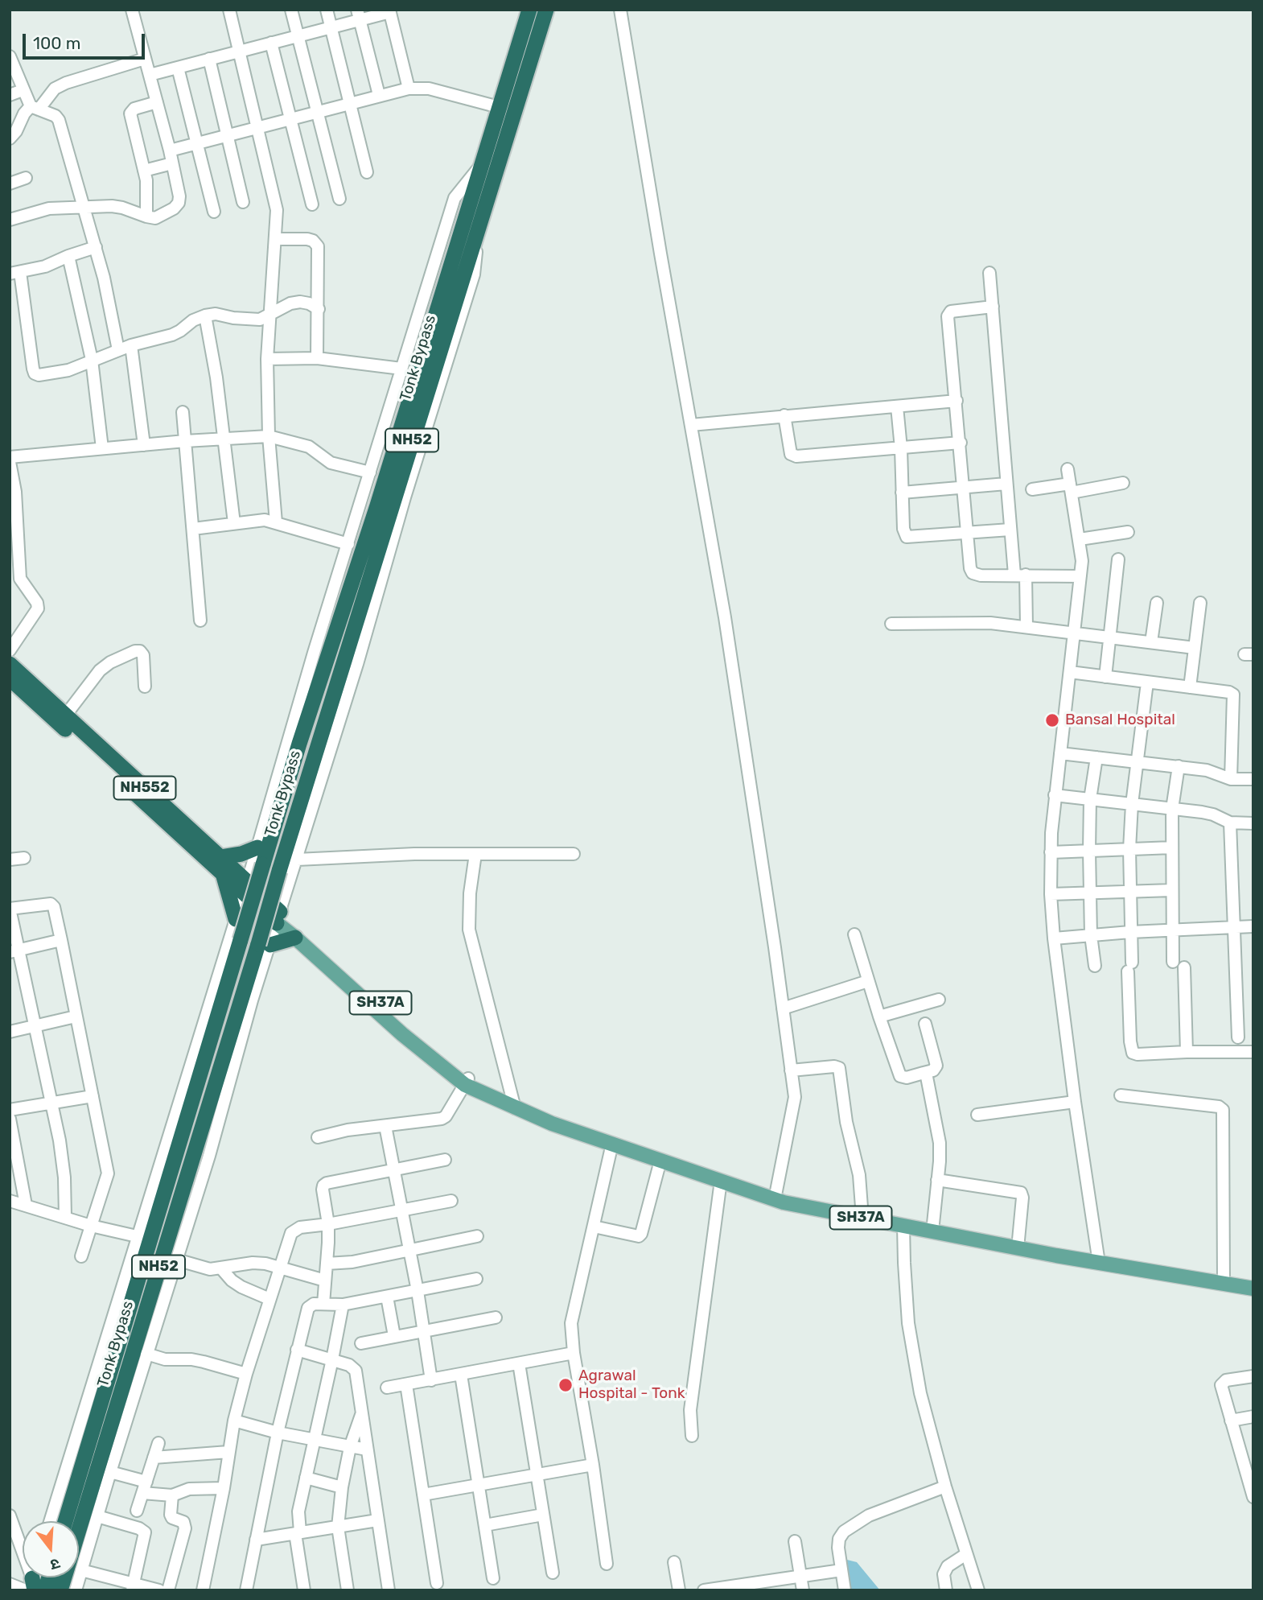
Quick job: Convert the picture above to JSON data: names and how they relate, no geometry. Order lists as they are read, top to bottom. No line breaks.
{"streets":{"highway":["Tonk Bypass","NH52","NH552"],"main road":["SH37A"]},"crossings":[["NH552","SH37A"]],"places":["Bansal Hospital","Agrawal Hospital - Tonk"],"scale_bar":"100 m","north":"bottom"}
